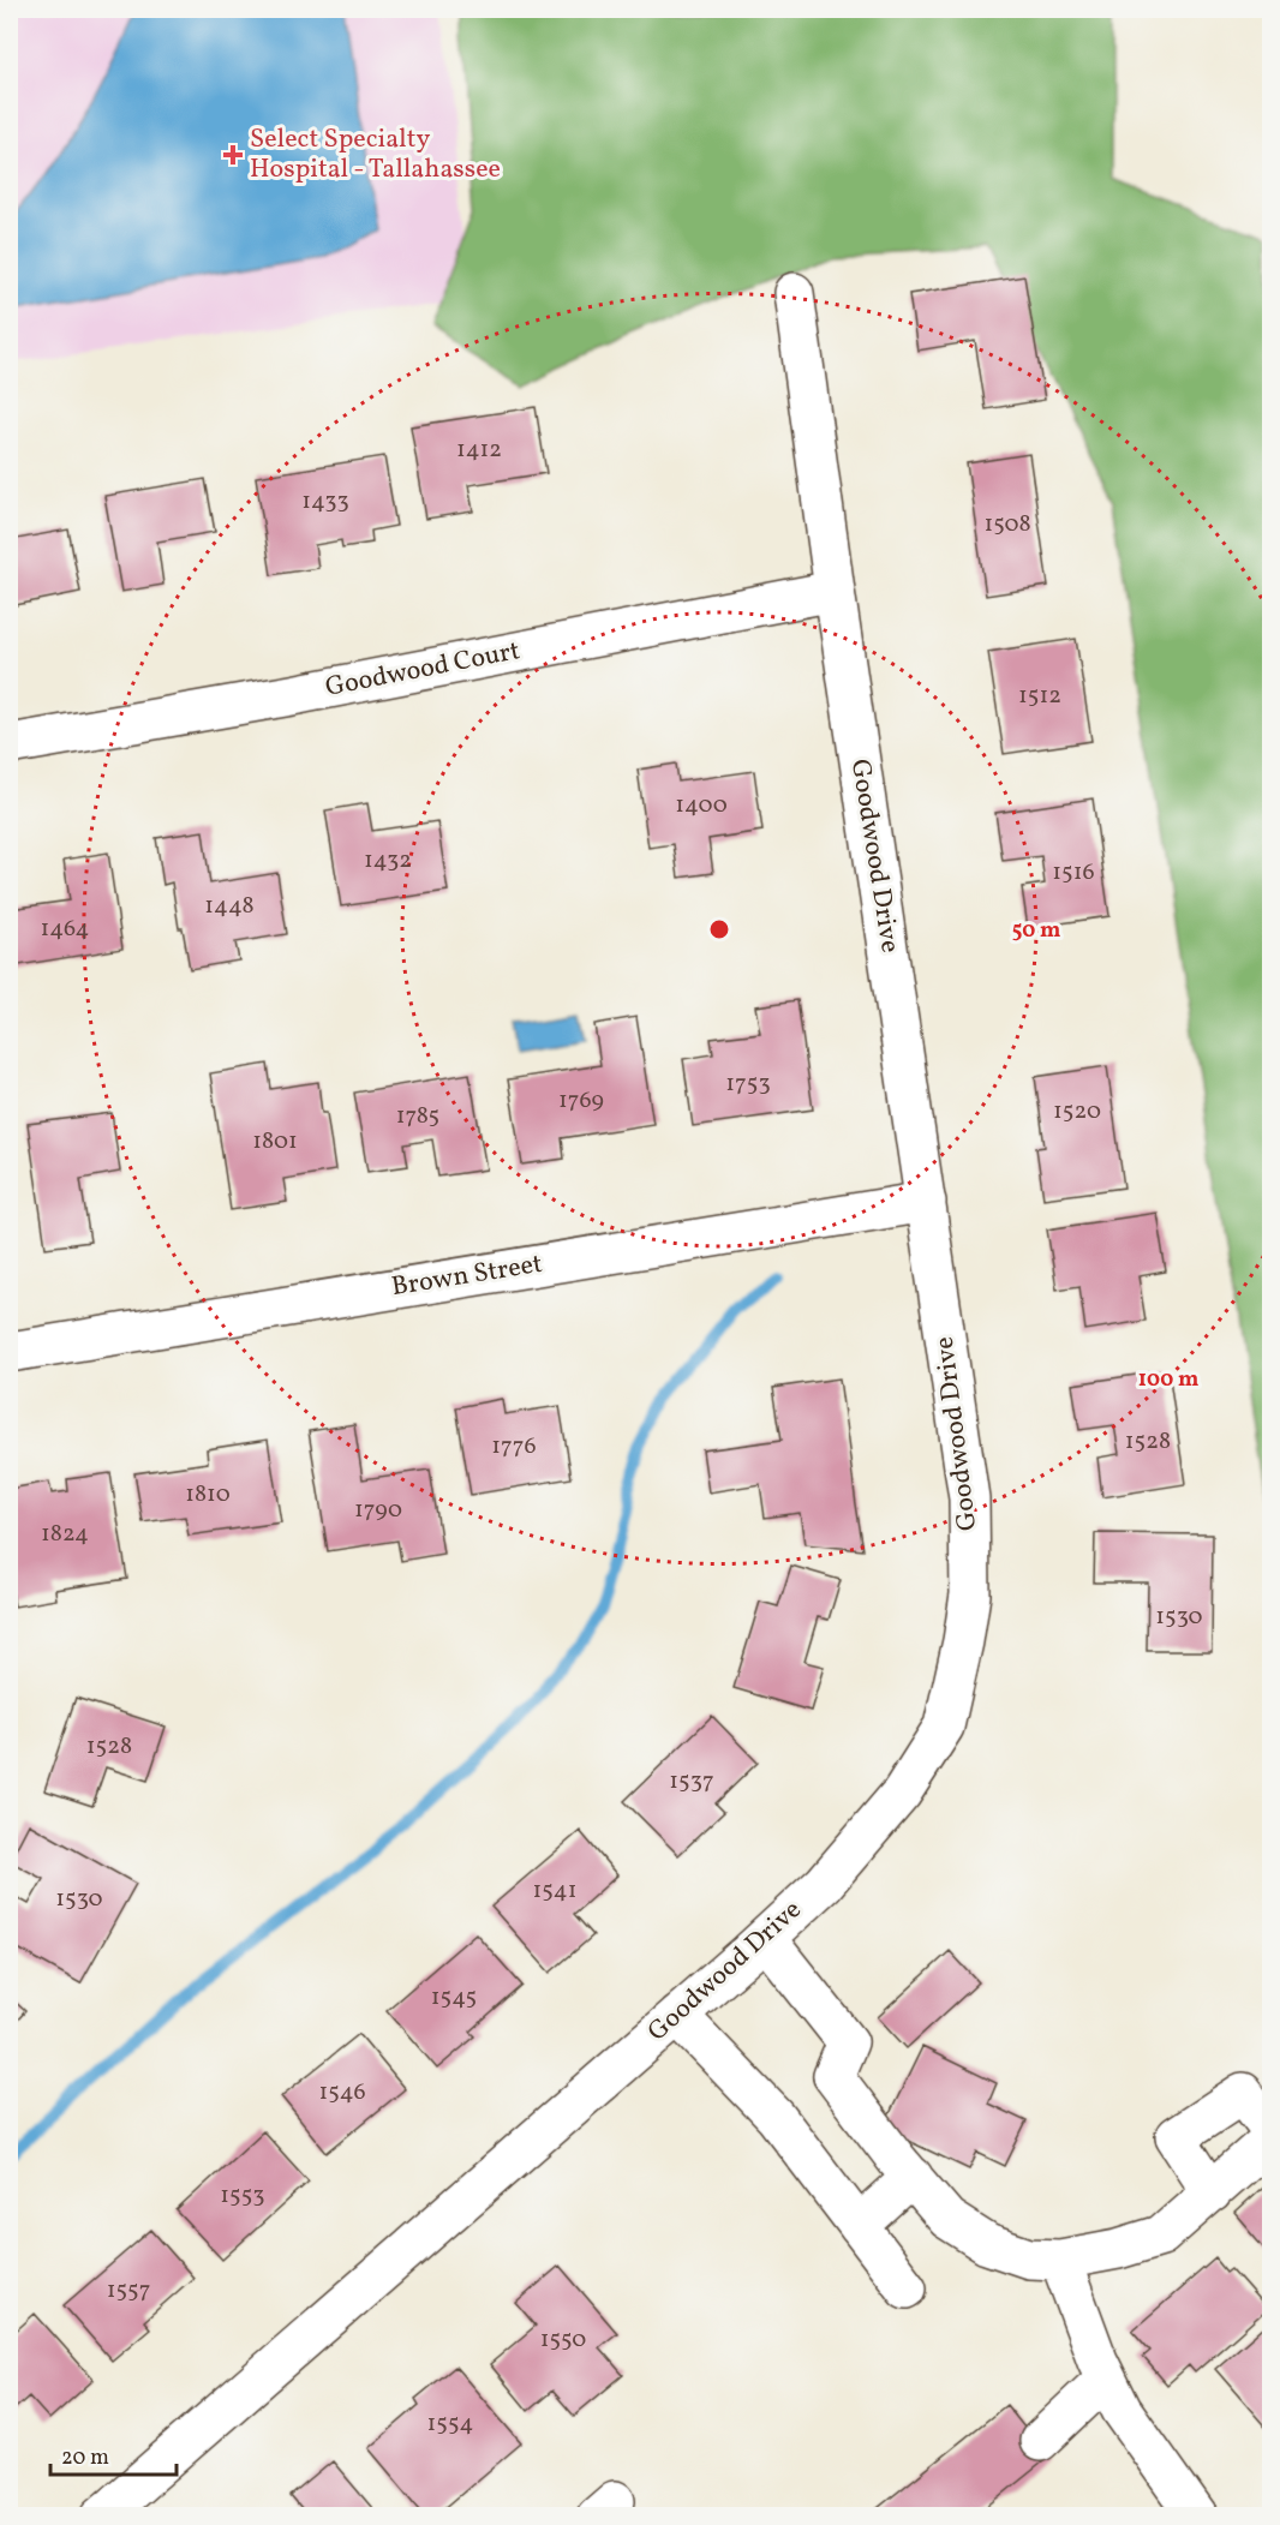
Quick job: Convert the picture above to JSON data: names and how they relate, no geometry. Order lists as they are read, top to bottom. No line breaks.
{"streets":{"street":["Goodwood Court","Goodwood Drive","Brown Street"]},"crossings":[["Goodwood Court","Goodwood Drive"],["Goodwood Drive","Brown Street"]],"places":{"health":["Select Specialty Hospital - Tallahassee"]},"house_numbers":["1412","1433","1508","1512","1400","1432","1516","1448","1464","1753","1769","1520","1785","1801","1528","1776","1810","1790","1824","1530","1528","1537","1541","1530","1545","1546","1553","1557","1550","1554"],"scale_bar":"20 m","rings":["50 m","100 m"]}
